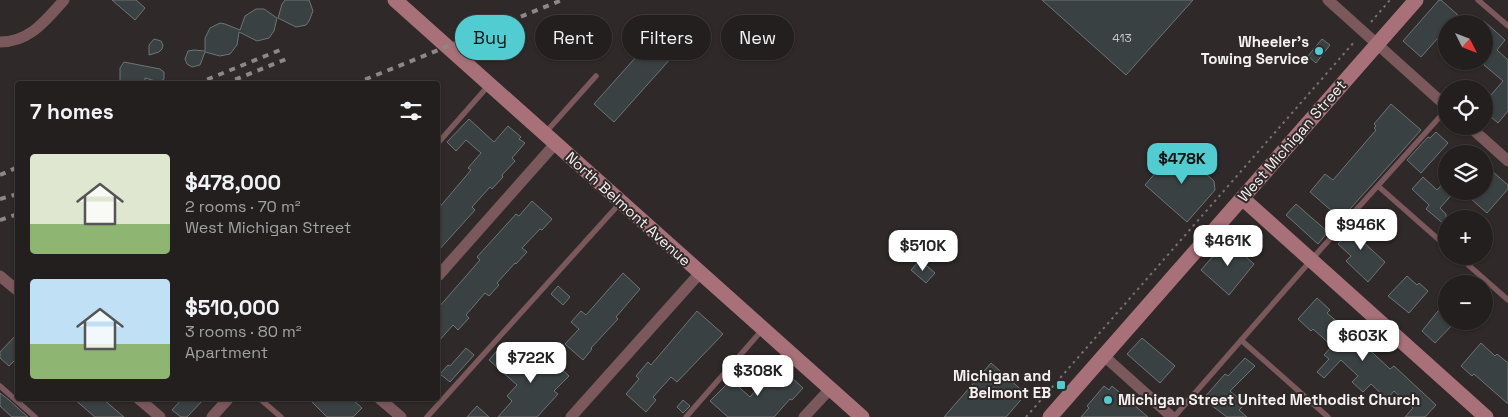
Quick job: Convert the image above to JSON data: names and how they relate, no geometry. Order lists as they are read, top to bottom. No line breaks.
{"streets":{"main road":["West Michigan Street","North Belmont Avenue"]},"places":{"other":["Wheeler's Towing Service","Michigan Street United Methodist Church"],"transit":["Michigan and Belmont EB"]},"house_numbers":["413"],"north":"bottom right","page":{"map_buttons":["+","−"],"chip":["Buy","Rent","Filters","New"],"heading":"7 homes","list":[{"name":"$478,000","note":"2 rooms · 70 m² · West Michigan Street"},{"name":"$510,000","note":"3 rooms · 80 m² · Apartment"}],"price":["$478K","$946K","$461K","$510K","$603K","$722K","$308K"]}}
